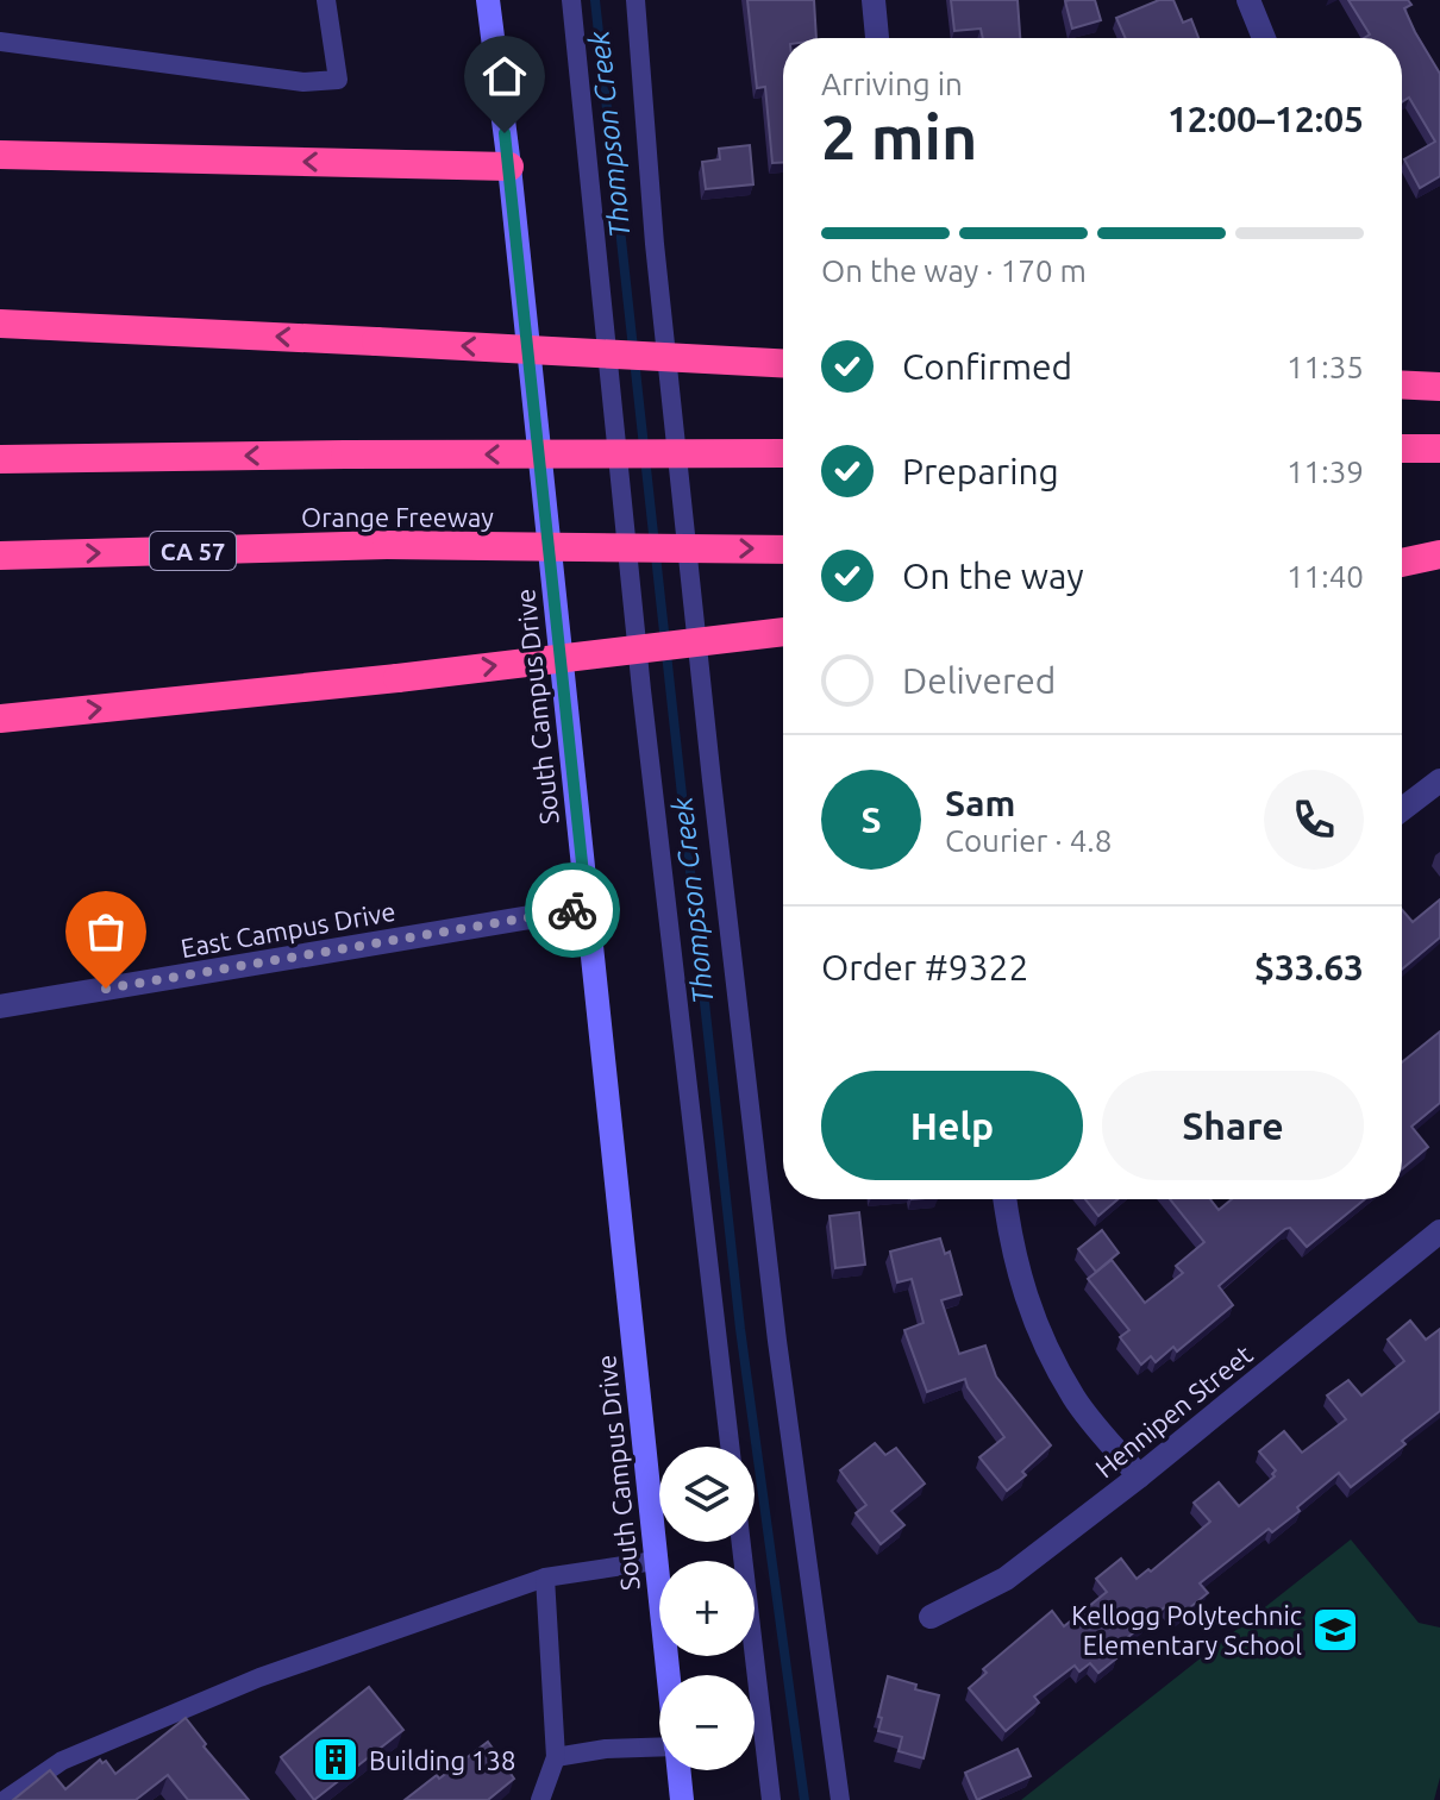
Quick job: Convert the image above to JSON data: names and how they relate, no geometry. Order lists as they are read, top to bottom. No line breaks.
{"streets":{"highway":["Orange Freeway","CA 57"],"street":["South Campus Drive","East Campus Drive","Hennipen Street"]},"crossings":[["South Campus Drive","East Campus Drive"]],"water":["Thompson Creek"],"places":{"school or university":["Kellogg Polytechnic Elementary School"],"building":["Building 138"]},"page":{"heading":["2 min","Arriving in","12:00–12:05"],"panel":["Sam","Courier · 4.8","Order #9322","$33.63"],"bar":"On the way · 170 m","list":[["Confirmed","11:35"],["Preparing","11:39"],["On the way","11:40"],"Delivered"],"round":"S","buttons":["Help","Share"],"map_buttons":["+","−"]}}
